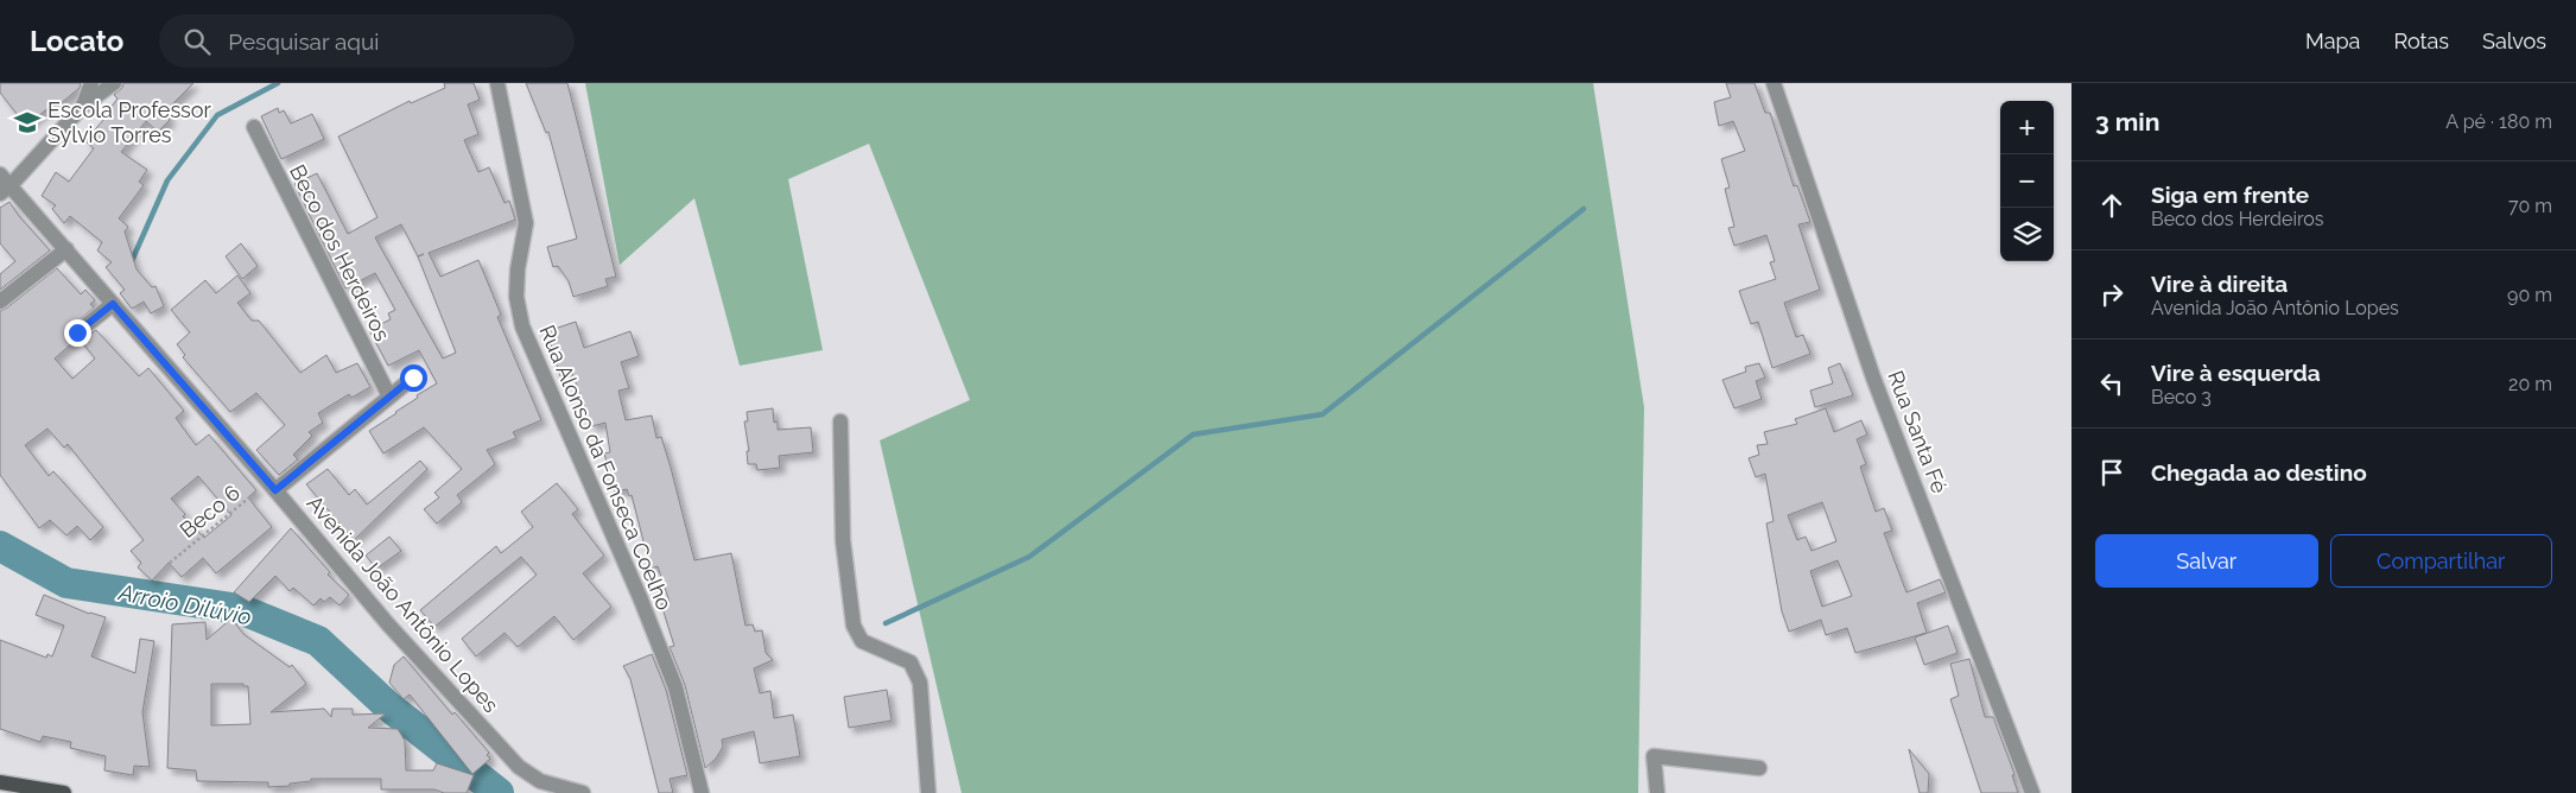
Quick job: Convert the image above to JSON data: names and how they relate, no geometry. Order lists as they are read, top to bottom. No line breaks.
{"streets":{"street":["Beco dos Herdeiros","Rua Santa Fé","Rua Alonso da Fonseca Coelho","Avenida João Antônio Lopes"],"path":["Beco 6"]},"crossings":[["Beco 6","Avenida João Antônio Lopes"]],"water":["Arroio Dilúvio"],"places":{"school or university":["Escola Professor Sylvio Torres"]},"page":{"header":"Locato","search":"Pesquisar aqui","nav":["Mapa","Rotas","Salvos"],"heading":["3 min","A pé · 180 m"],"map_buttons":["+","−"],"list":[["Siga em frente","Beco dos Herdeiros","70 m"],["Vire à direita","Avenida João Antônio Lopes","90 m"],["Vire à esquerda","Beco 3","20 m"],"Chegada ao destino"],"buttons":["Salvar","Compartilhar"]}}
